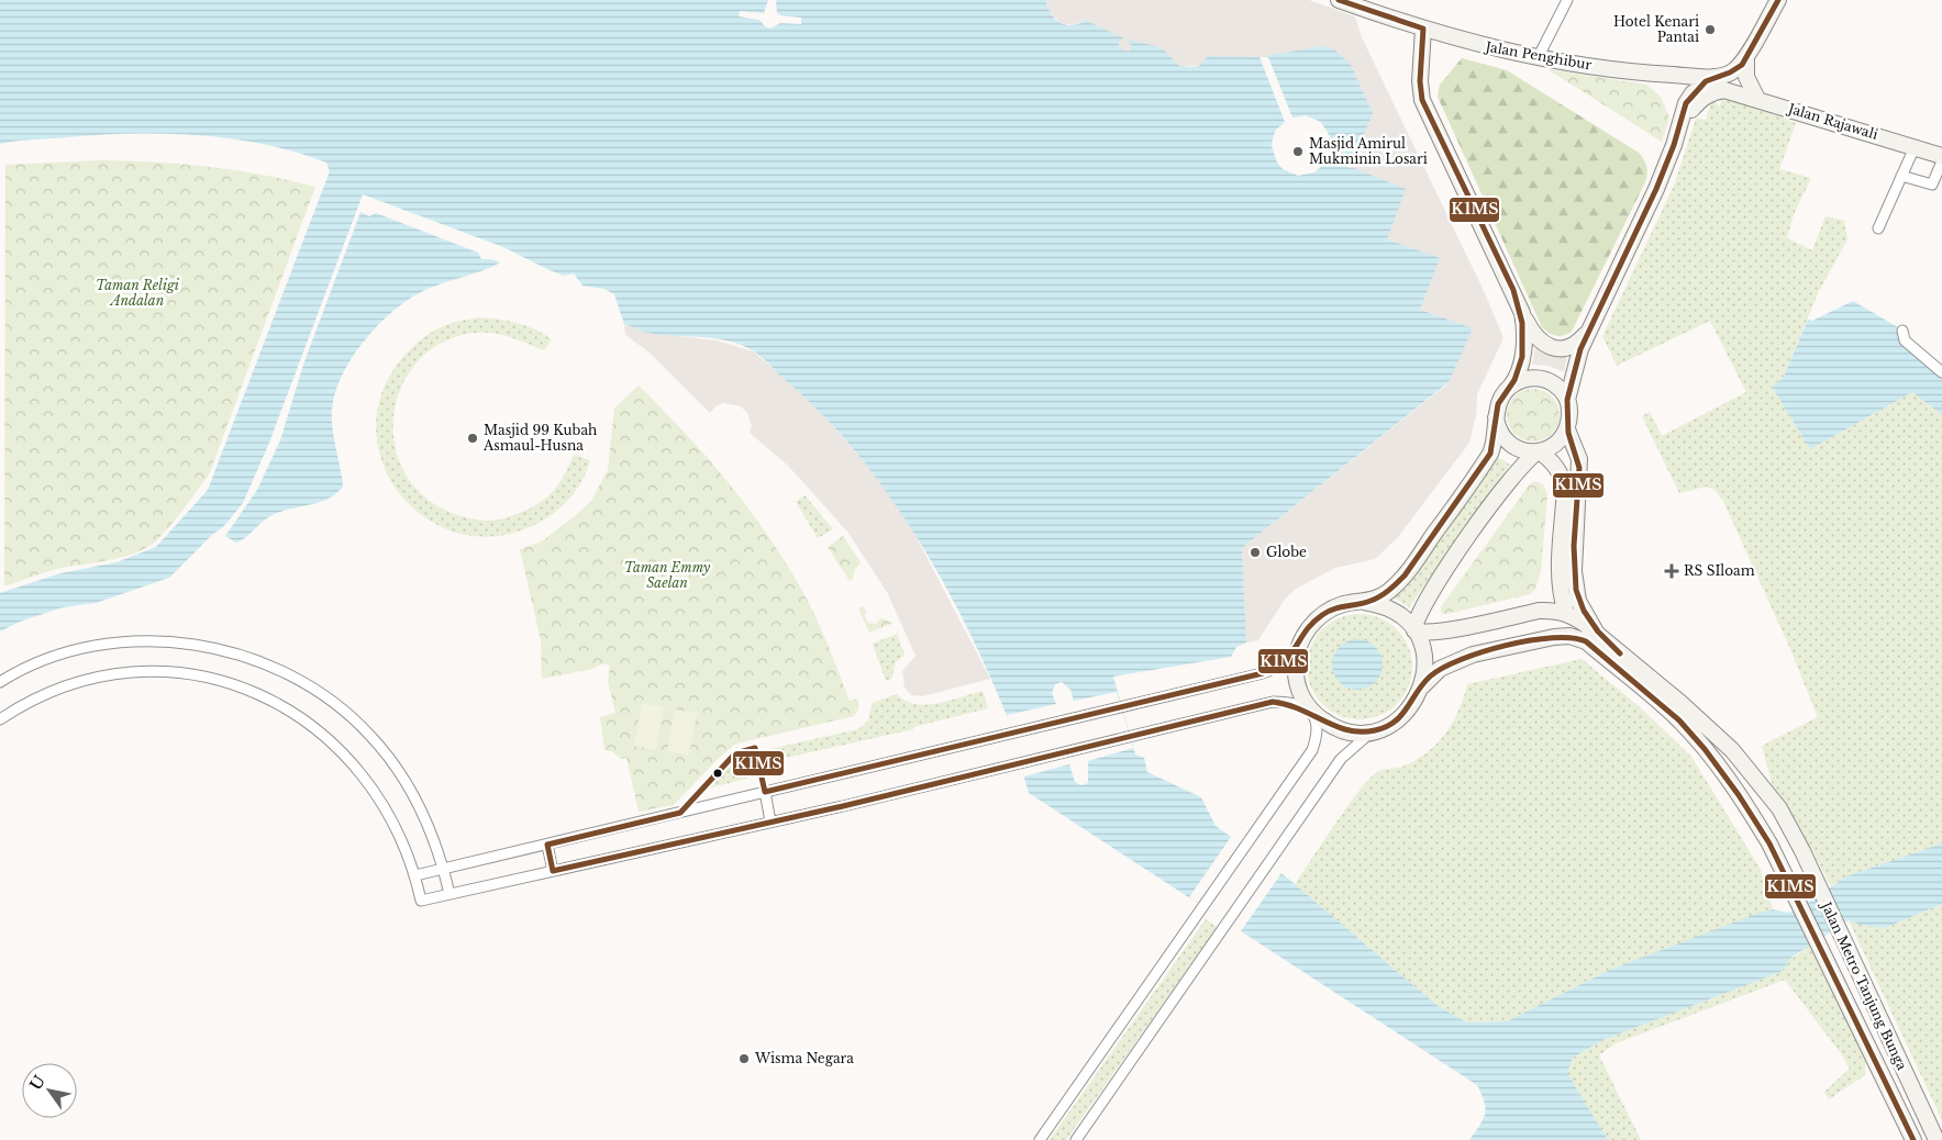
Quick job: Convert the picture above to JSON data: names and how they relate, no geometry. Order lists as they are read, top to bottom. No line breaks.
{"streets":{"main road":["Jalan Penghibur","Jalan Rajawali","Jalan Metro Tanjung Bunga"]},"parks":["Taman Religi Andalan","Taman Emmy Saelan"],"places":{"other":["Hotel Kenari Pantai","Masjid Amirul Mukminin Losari","Masjid 99 Kubah Asmaul-Husna","Globe","Wisma Negara"],"health":["RS SIloam"]},"lines":["transit line K1MS"],"north":"top left"}
